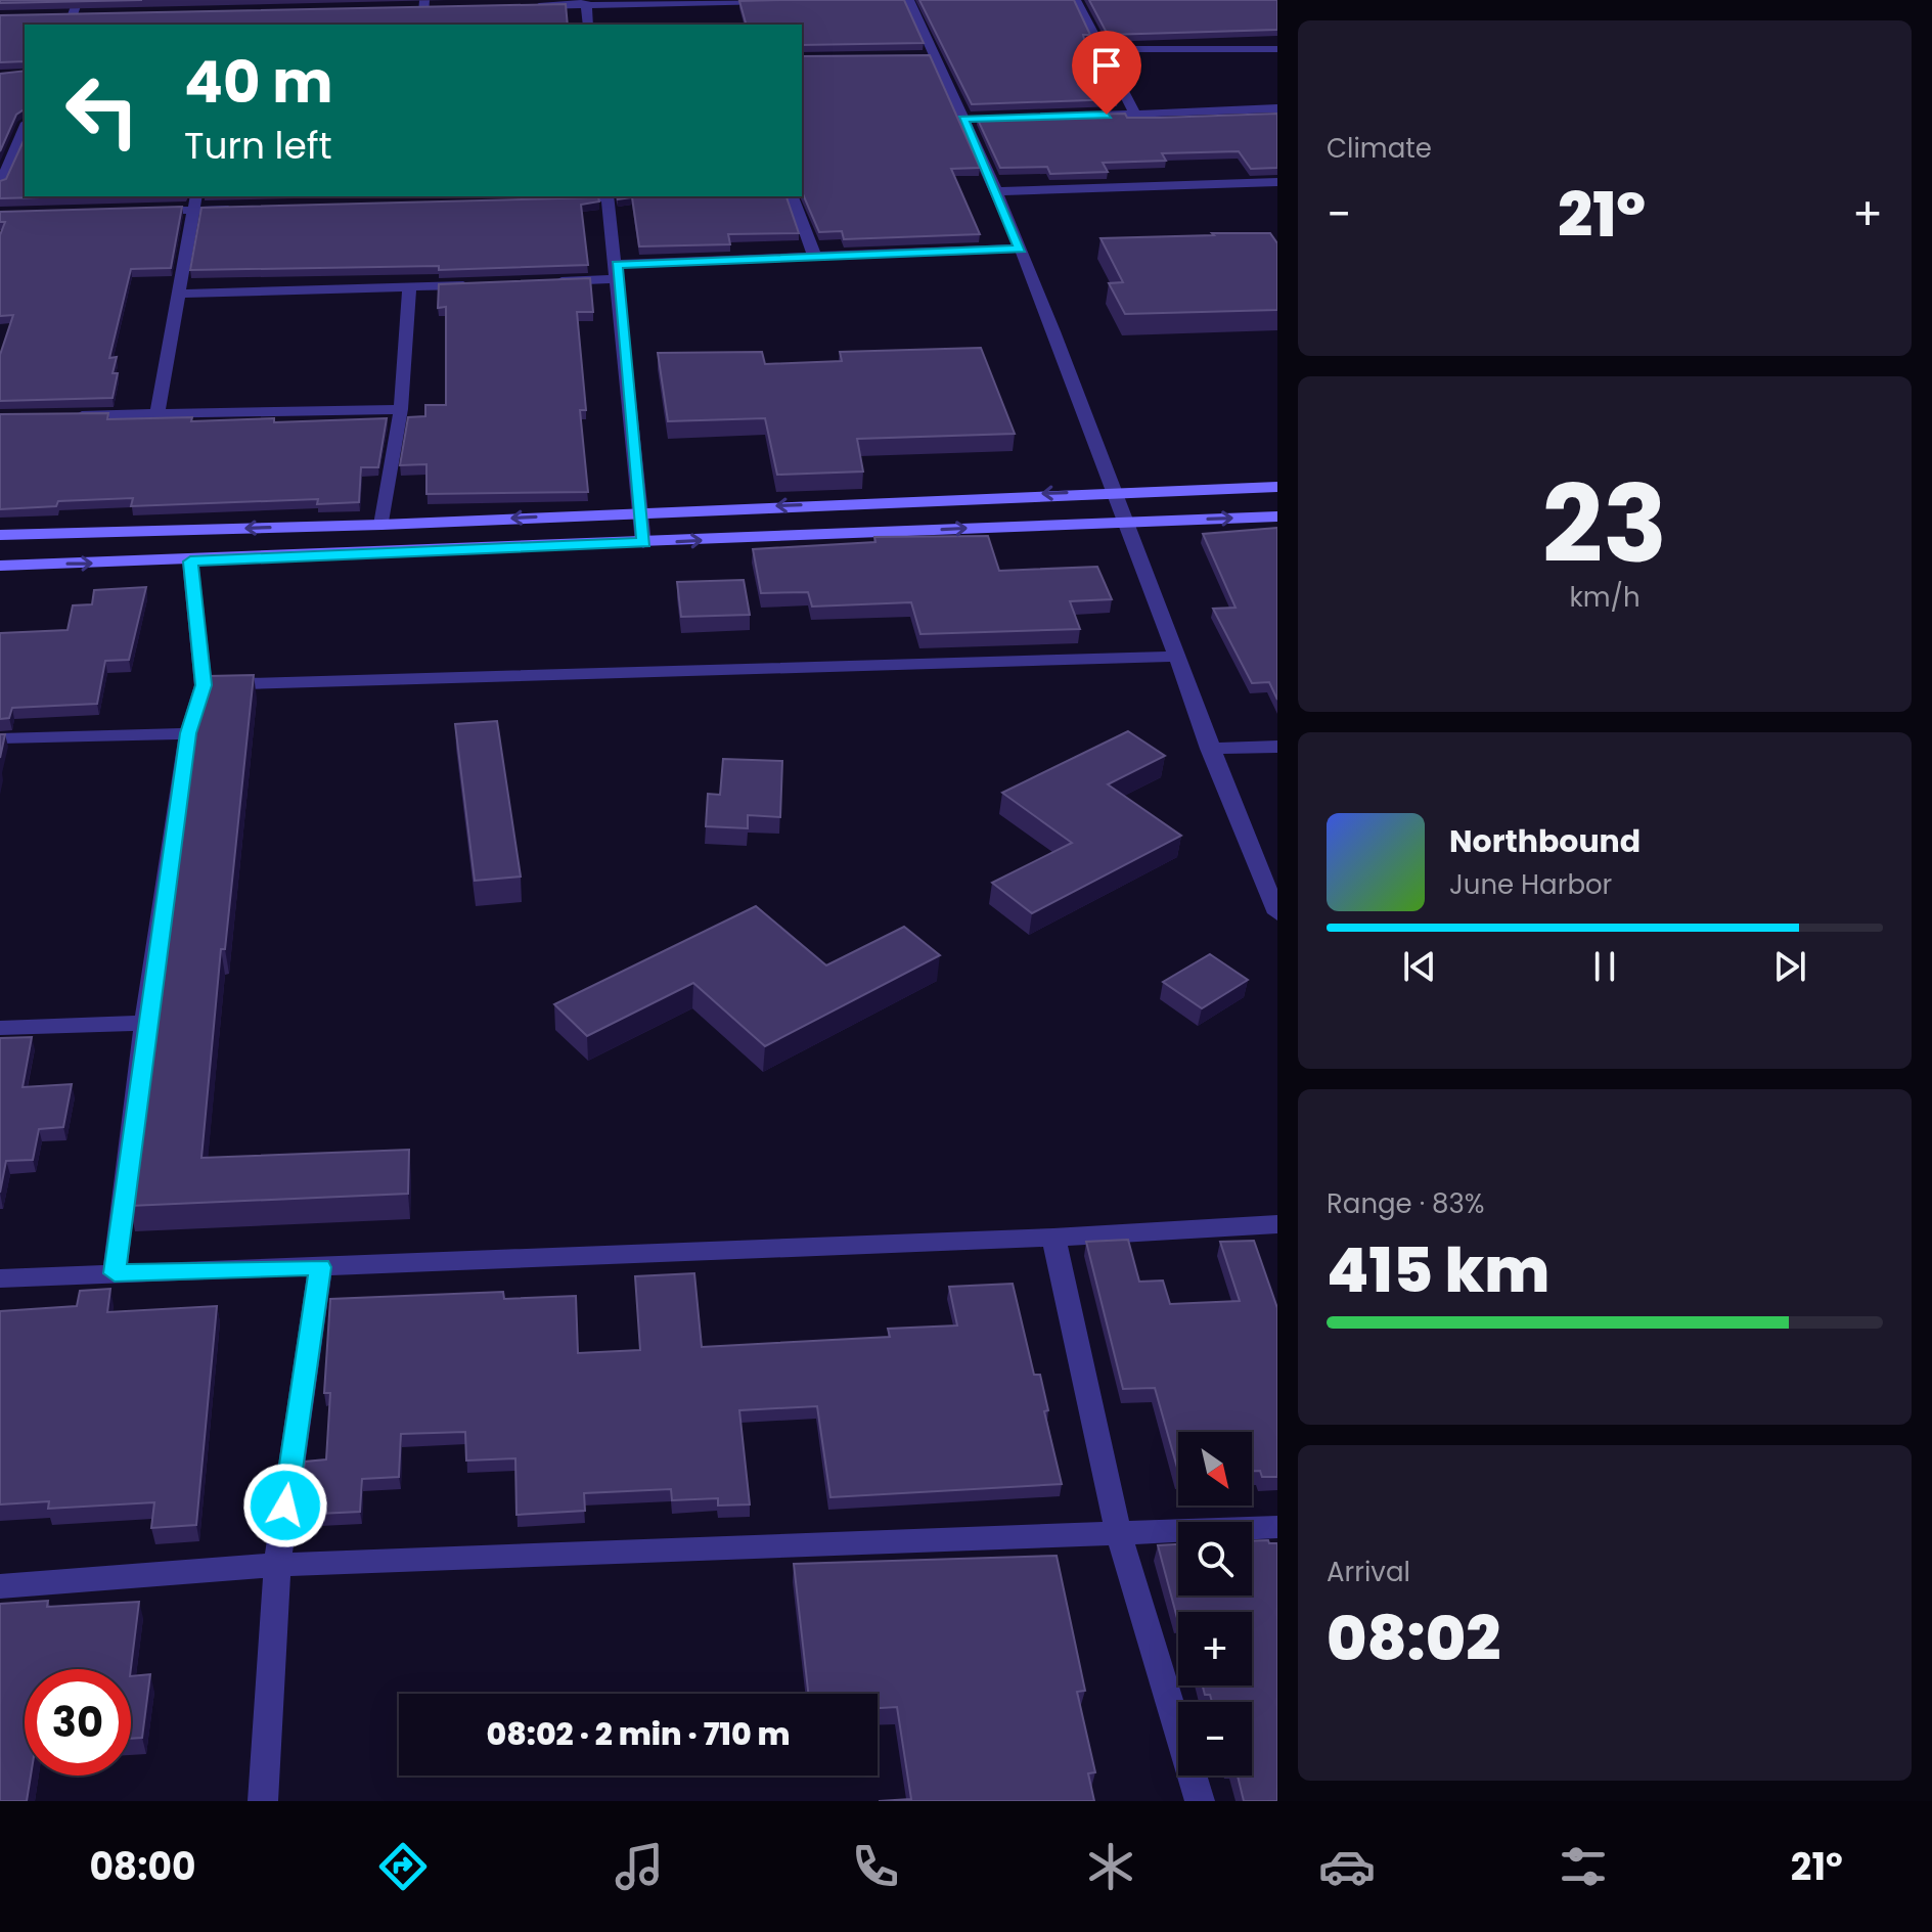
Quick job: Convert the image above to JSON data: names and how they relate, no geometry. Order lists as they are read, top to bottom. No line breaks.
{"north":"bottom right","page":{"tile":["Climate",["23","km/h"],["Range · 83%","415 km"],["Arrival","08:02"]],"turn":["40 m","Turn left"],"heat":["−","21°","+"],"song":["Northbound","June Harbor"],"map_buttons":["+","−"],"limit":"30","trip":"08:02 · 2 min · 710 m","tabs":["08:00","21°"]}}
